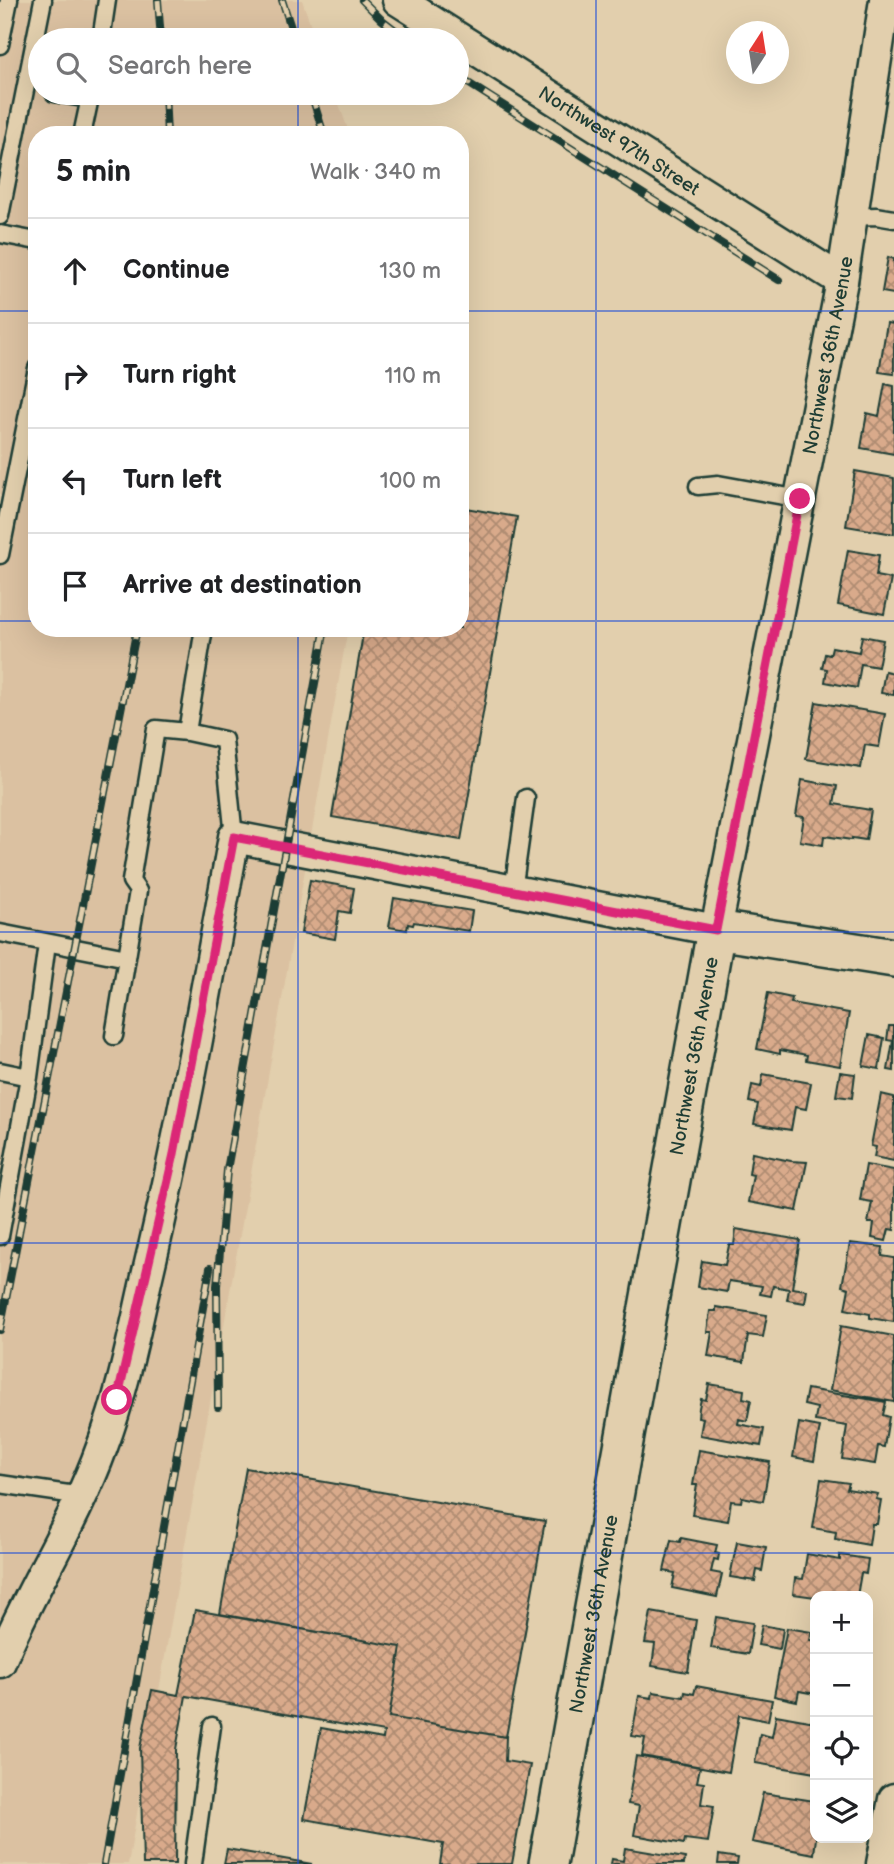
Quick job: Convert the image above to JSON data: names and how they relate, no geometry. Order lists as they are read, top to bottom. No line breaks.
{"streets":{"street":["Northwest 97th Street","Northwest 36th Avenue"]},"crossings":[["Northwest 97th Street","Northwest 36th Avenue"]],"north":"top","page":{"search":"Search here","heading":["5 min","Walk · 340 m"],"list":[["Continue","130 m"],["Turn right","110 m"],["Turn left","100 m"],"Arrive at destination"],"map_buttons":["+","−"]}}
